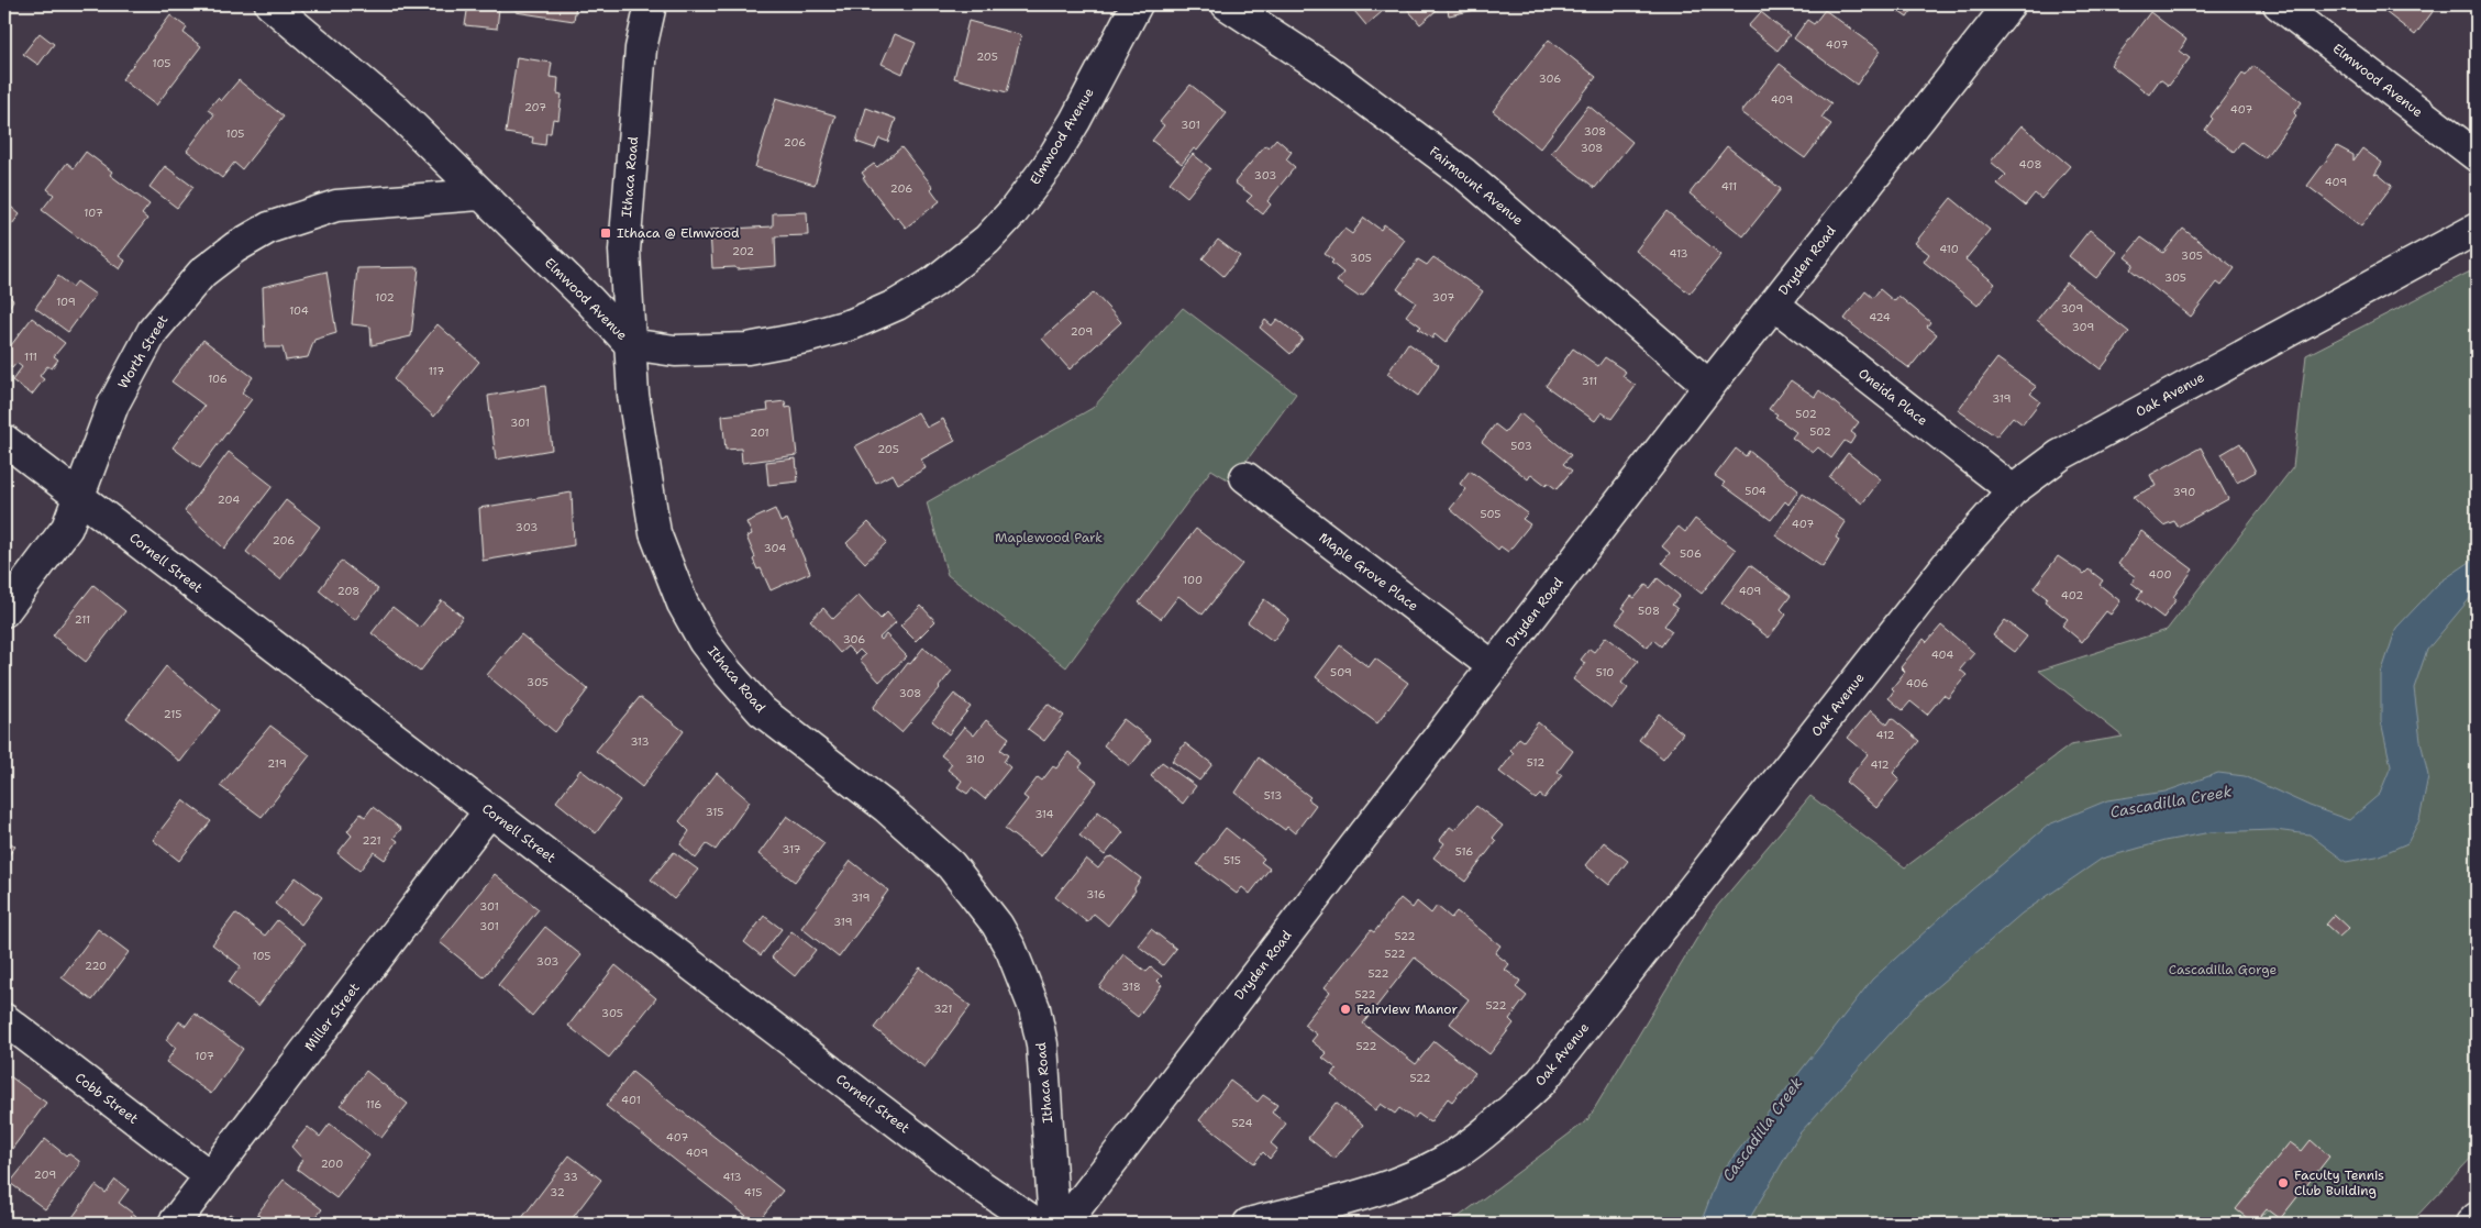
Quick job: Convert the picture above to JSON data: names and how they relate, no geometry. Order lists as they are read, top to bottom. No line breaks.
{"streets":{"street":["Elmwood Avenue","Ithaca Road","Fairmount Avenue","Dryden Road","Worth Street","Oak Avenue","Oneida Place","Cornell Street","Maple Grove Place","Miller Street","Cobb Street"]},"crossings":[["Elmwood Avenue","Ithaca Road"],["Elmwood Avenue","Worth Street"],["Fairmount Avenue","Dryden Road"],["Dryden Road","Oneida Place"],["Dryden Road","Maple Grove Place"],["Worth Street","Cornell Street"],["Oak Avenue","Oneida Place"],["Cornell Street","Miller Street"],["Miller Street","Cobb Street"]],"water":["Cascadilla Creek"],"parks":["Maplewood Park","Cascadilla Gorge"],"places":{"transit":["Ithaca @ Elmwood"],"other":["Fairview Manor","Faculty Tennis Club Building"]},"house_numbers":["407","205","105","306","409","207","407","301","308","105","206","308","408","303","409","411","206","107","410","202","413","305","305","305","102","307","109","309","104","424","309","209","111","117","106","311","319","502","301","502","201","503","205","504","390","204","505","407","303","206","304","506","400","100","208","409","402","508","211","306","404","509","510","305","406","308","215","412","313","310","512","219","412","513","315","314","221","317","516","515","316","319","301","319","301","522","522","105","303","220","522","318","522","522","321","305","522","107","522","401","116","524","407","409","200","209","33","413","32","415"]}
